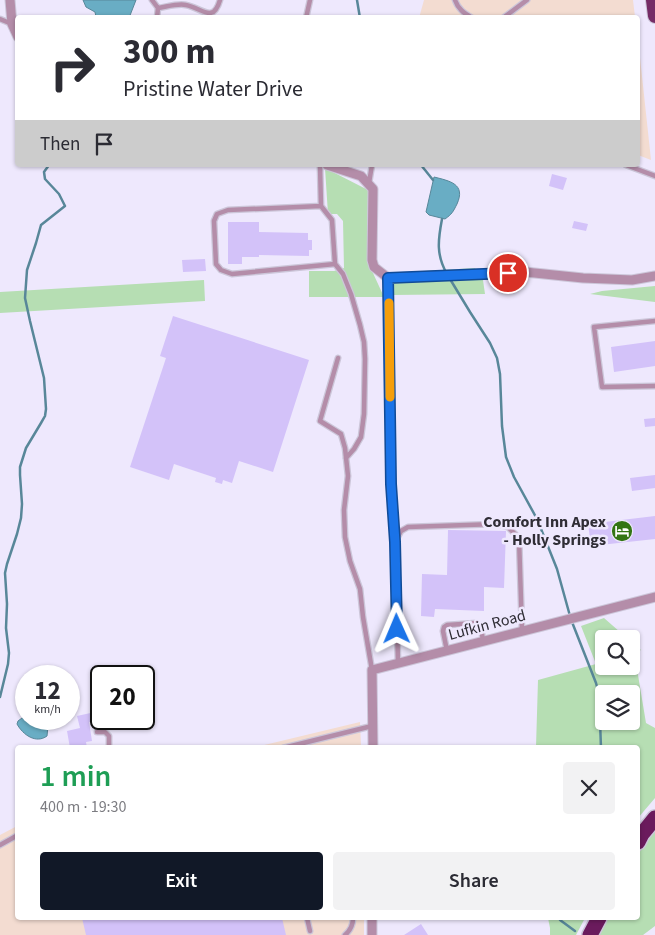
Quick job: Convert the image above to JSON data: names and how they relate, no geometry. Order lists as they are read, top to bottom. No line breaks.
{"streets":{"street":["Lufkin Road"]},"places":{"hotel":["Comfort Inn Apex - Holly Springs"]},"page":{"turn":["300 m","Pristine Water Drive"],"then":"Then","speed":"12 km/h","limit":"20","heading":["1 min","400 m · 19:30"],"buttons":["Exit","Share"]}}
